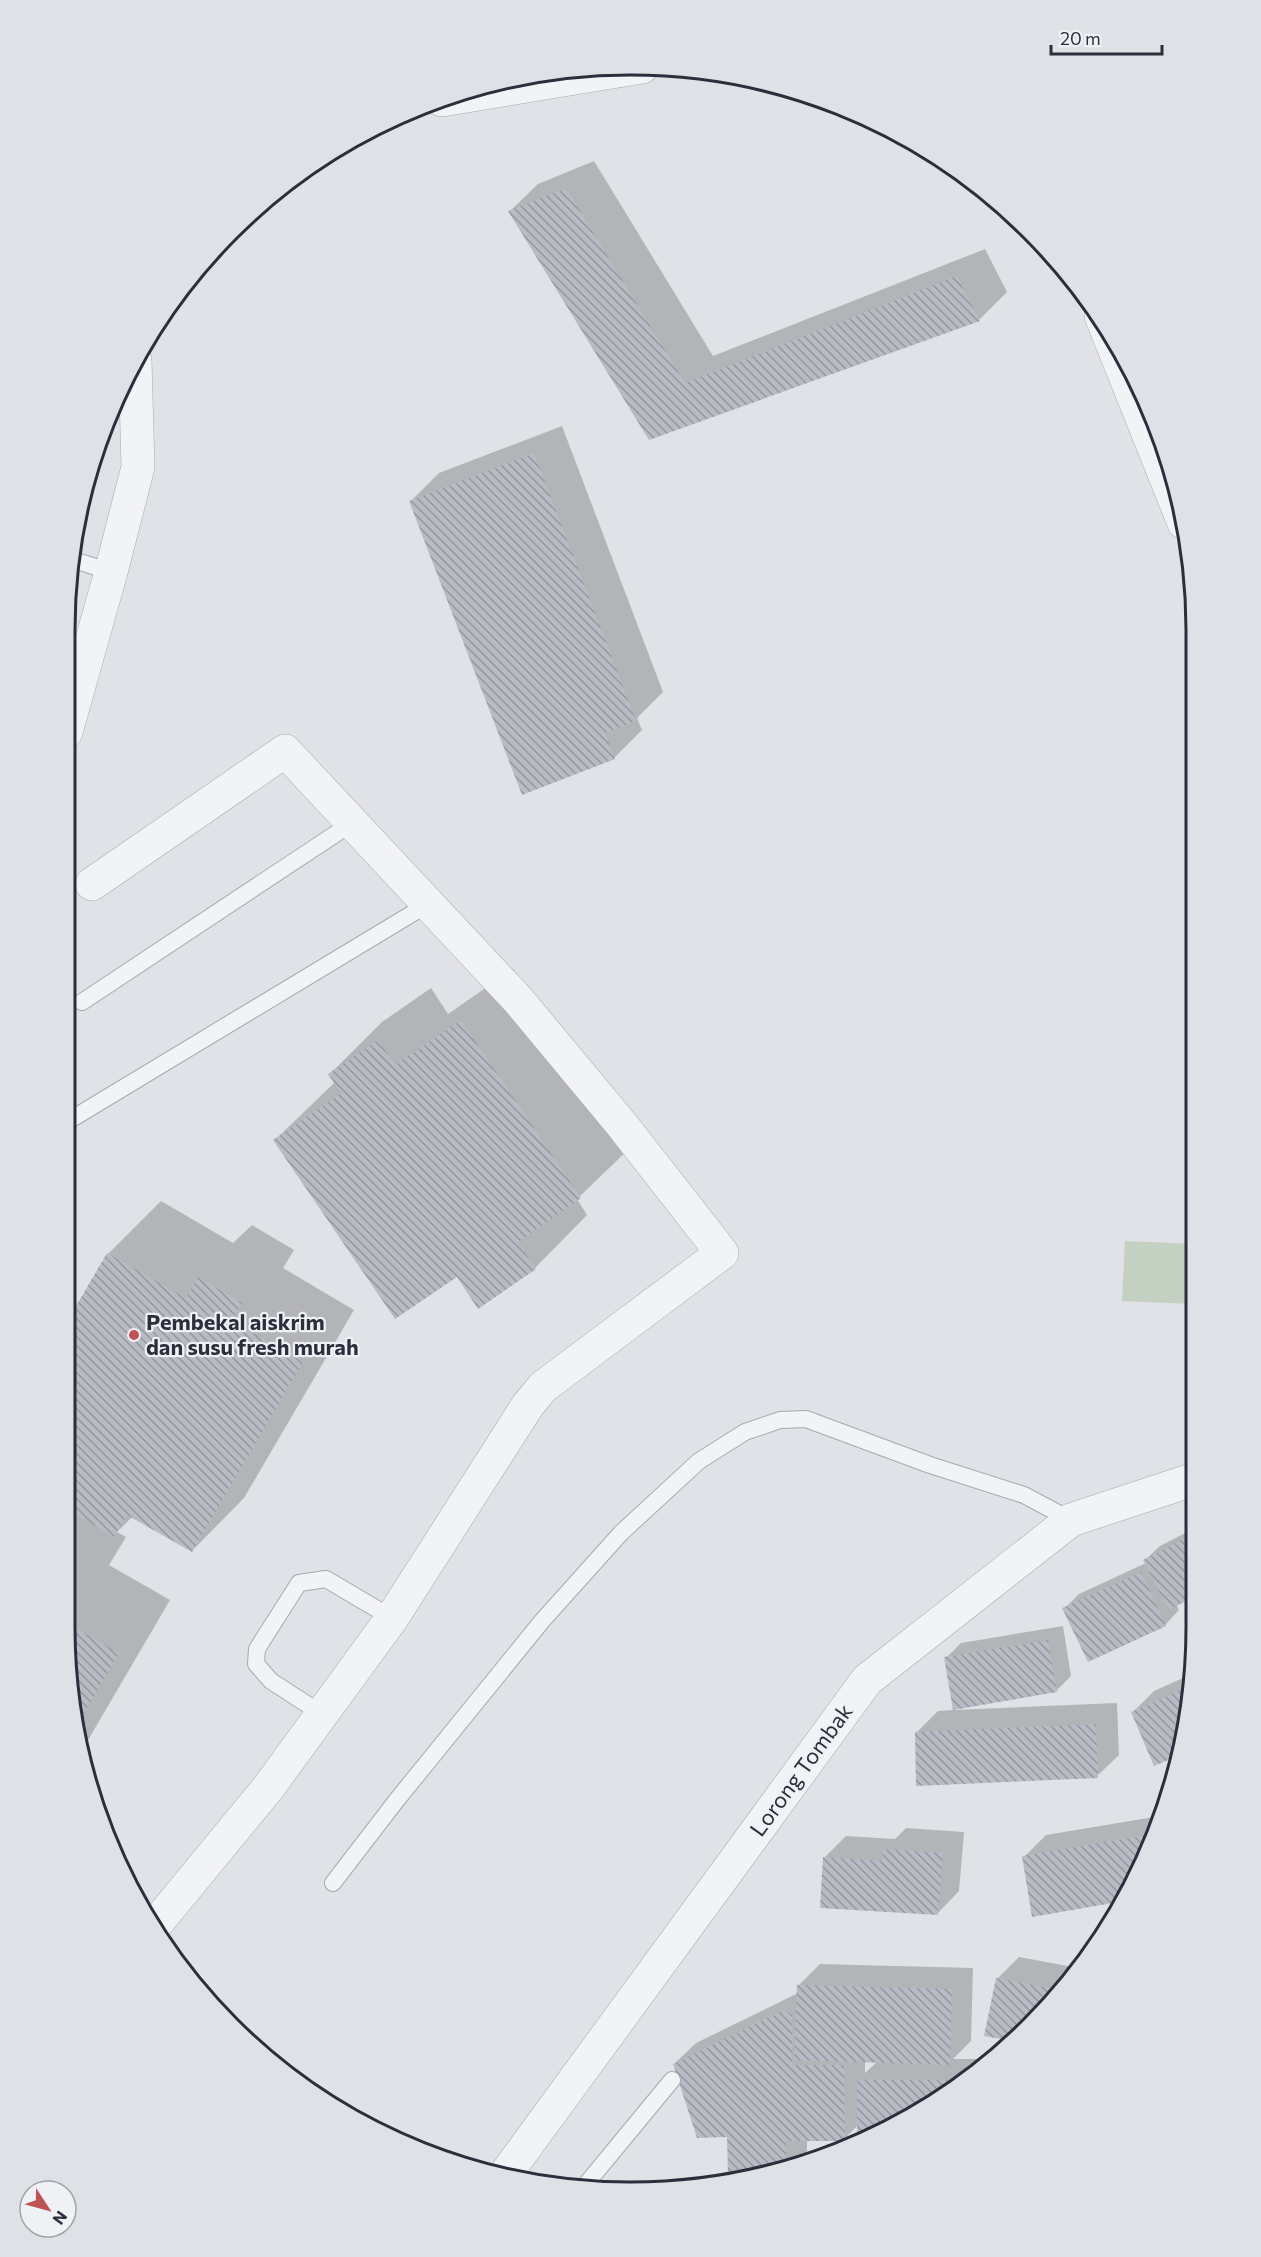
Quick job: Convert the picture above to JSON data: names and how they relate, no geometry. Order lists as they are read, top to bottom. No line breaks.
{"streets":{"street":["Lorong Tombak"]},"places":["Pembekal aiskrim dan susu fresh murah"],"scale_bar":"20 m","north":"bottom right"}
